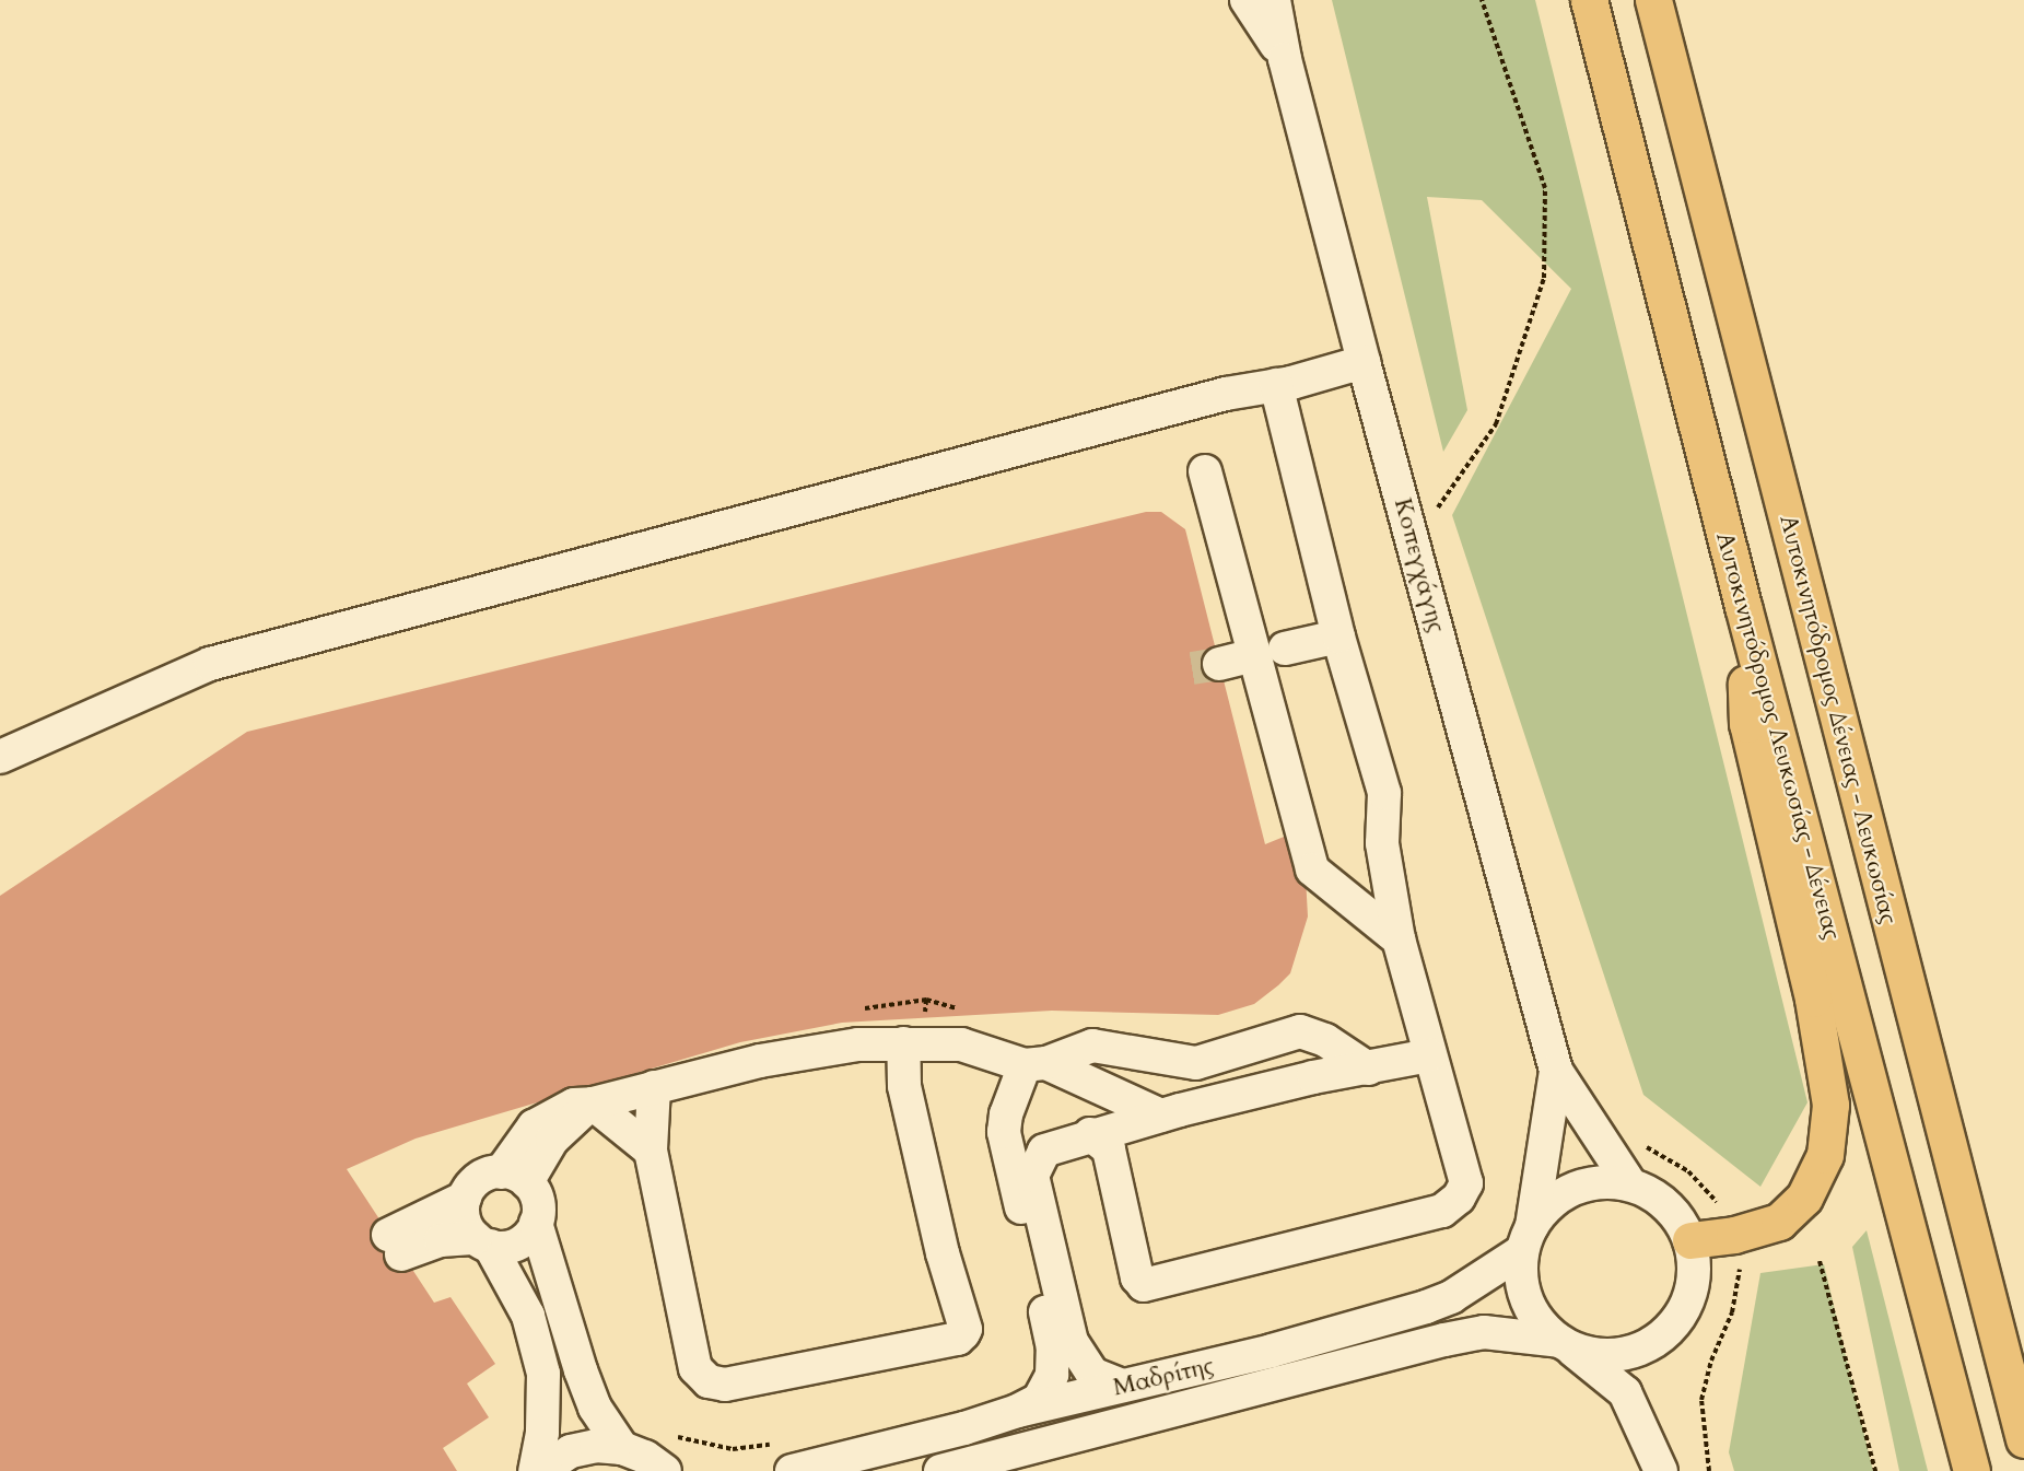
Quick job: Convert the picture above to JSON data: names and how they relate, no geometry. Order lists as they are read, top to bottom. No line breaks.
{"streets":{"highway":["Αυτοκινητόδρομος Δένειας - Λευκωσίας","Αυτοκινητόδρομος Λευκωσίας - Δένειας"],"street":["Κοπεγχάγης","Μαδρίτης"]},"crossings":[["Κοπεγχάγης","Μαδρίτης"]]}
